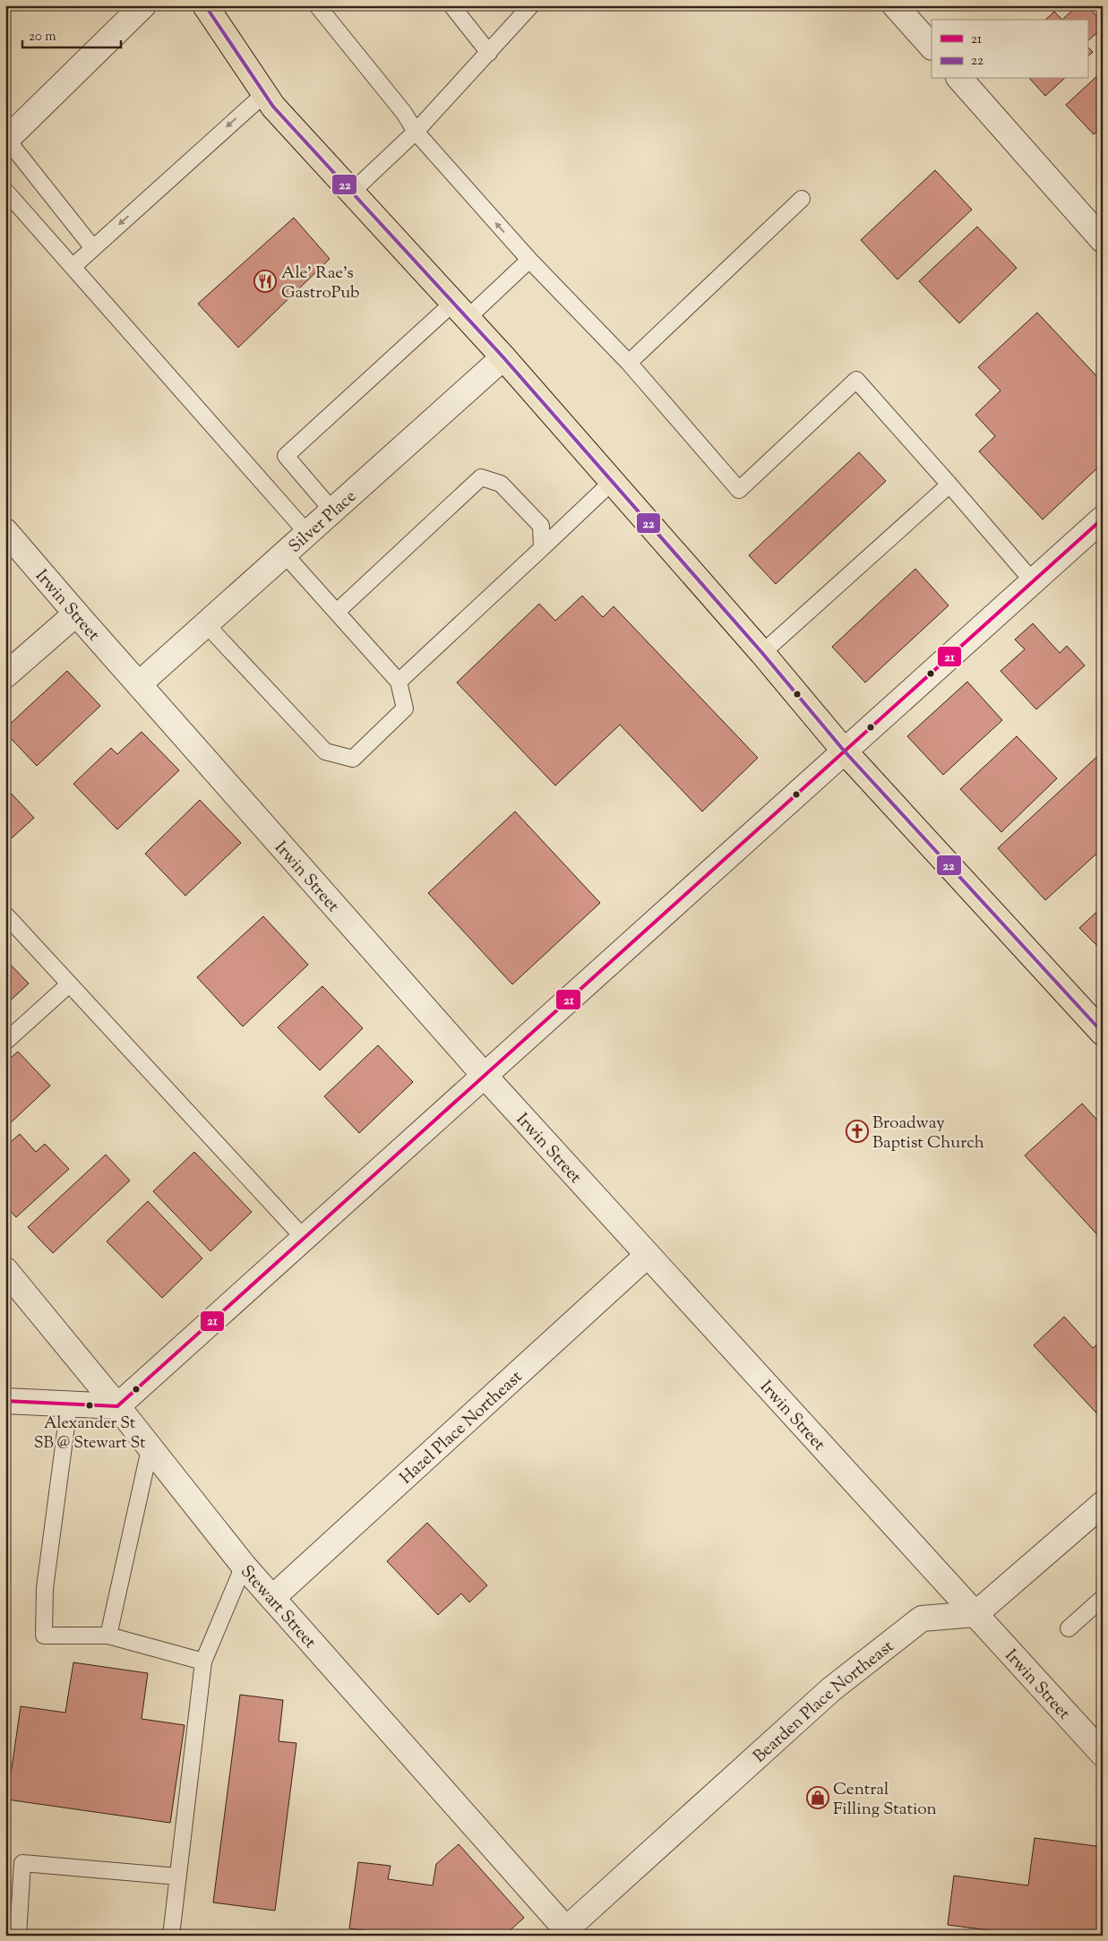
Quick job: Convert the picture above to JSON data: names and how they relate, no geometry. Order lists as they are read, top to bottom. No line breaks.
{"streets":{"street":["Silver Place","Irwin Street","Hazel Place Northeast","Stewart Street","Bearden Place Northeast"]},"crossings":[["Silver Place","Irwin Street"],["Irwin Street","Hazel Place Northeast"],["Irwin Street","Bearden Place Northeast"],["Hazel Place Northeast","Stewart Street"],["Stewart Street","Bearden Place Northeast"]],"places":{"restaurant":["Ale' Rae’s GastroPub"],"church":["Broadway Baptist Church"],"other":["Alexander St SB @ Stewart St"],"shop":["Central Filling Station"]},"lines":["transit line 22","transit line 21"],"legend":["21","22"],"scale_bar":"20 m"}
